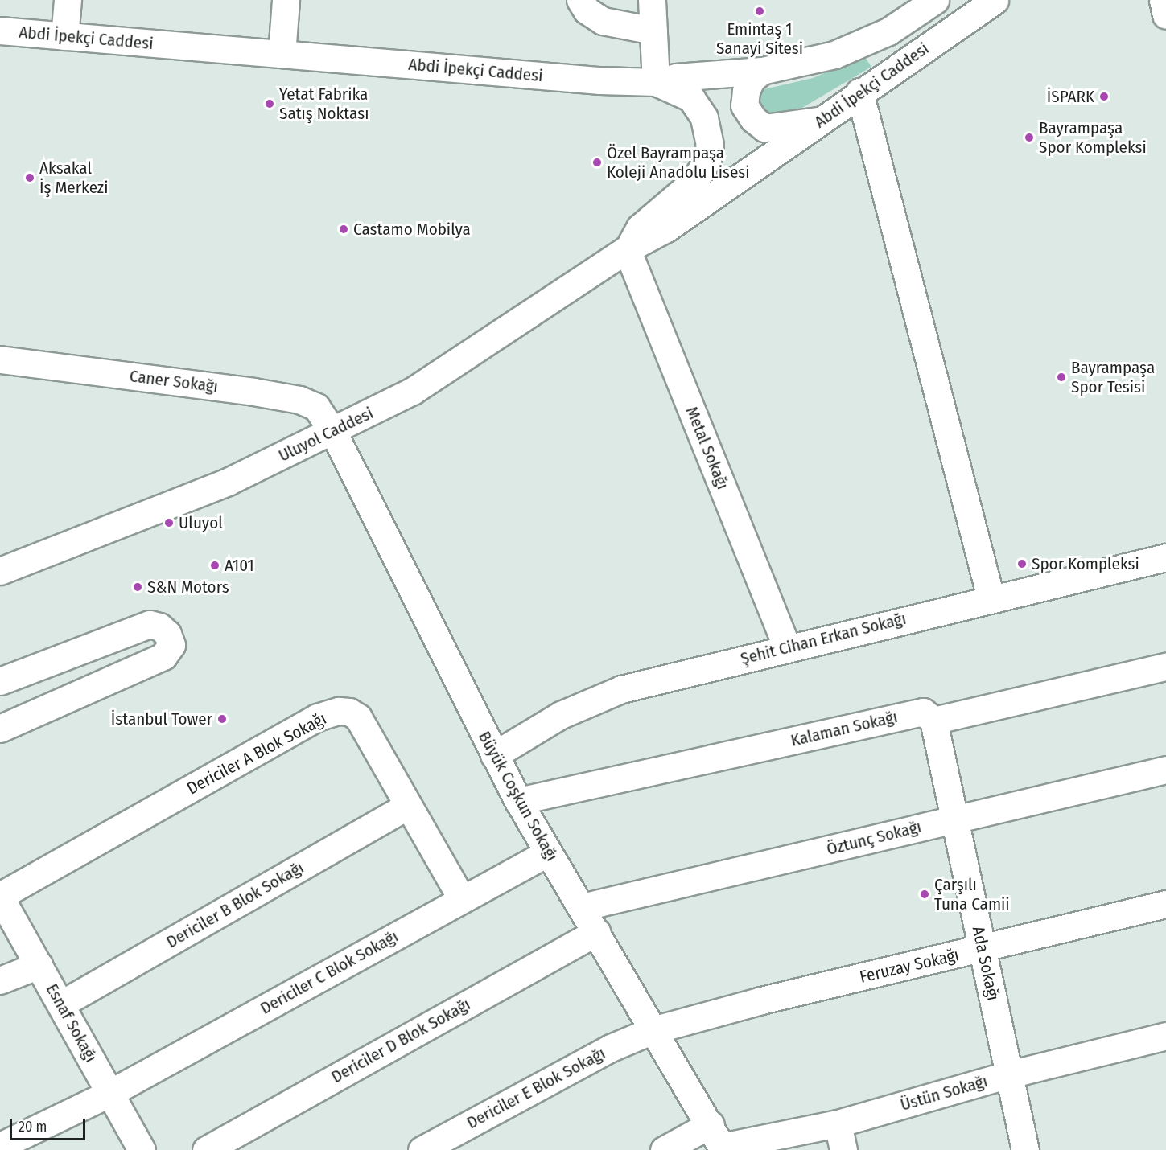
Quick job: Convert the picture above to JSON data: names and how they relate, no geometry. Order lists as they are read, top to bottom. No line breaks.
{"streets":{"street":["Abdi İpekçi Caddesi","Caner Sokağı","Uluyol Caddesi","Metal Sokağı","Şehit Cihan Erkan Sokağı","Kalaman Sokağı","Dericiler A Blok Sokağı","Büyük Coşkun Sokağı","Öztunç Sokağı","Dericiler B Blok Sokağı","Ada Sokağı","Feruzay Sokağı","Dericiler C Blok Sokağı","Esnaf Sokağı","Dericiler D Blok Sokağı","Dericiler E Blok Sokağı","Üstün Sokağı"]},"crossings":[["Abdi İpekçi Caddesi","Uluyol Caddesi"],["Abdi İpekçi Caddesi","Metal Sokağı"],["Caner Sokağı","Uluyol Caddesi"],["Caner Sokağı","Büyük Coşkun Sokağı"],["Uluyol Caddesi","Metal Sokağı"],["Uluyol Caddesi","Büyük Coşkun Sokağı"],["Metal Sokağı","Şehit Cihan Erkan Sokağı"],["Şehit Cihan Erkan Sokağı","Büyük Coşkun Sokağı"],["Kalaman Sokağı","Büyük Coşkun Sokağı"],["Kalaman Sokağı","Ada Sokağı"],["Dericiler A Blok Sokağı","Dericiler B Blok Sokağı"],["Dericiler A Blok Sokağı","Dericiler C Blok Sokağı"],["Dericiler A Blok Sokağı","Esnaf Sokağı"],["Büyük Coşkun Sokağı","Öztunç Sokağı"],["Büyük Coşkun Sokağı","Feruzay Sokağı"],["Büyük Coşkun Sokağı","Dericiler C Blok Sokağı"],["Büyük Coşkun Sokağı","Dericiler D Blok Sokağı"],["Büyük Coşkun Sokağı","Dericiler E Blok Sokağı"],["Büyük Coşkun Sokağı","Üstün Sokağı"],["Öztunç Sokağı","Ada Sokağı"],["Dericiler B Blok Sokağı","Esnaf Sokağı"],["Ada Sokağı","Feruzay Sokağı"],["Ada Sokağı","Üstün Sokağı"],["Feruzay Sokağı","Dericiler E Blok Sokağı"],["Dericiler C Blok Sokağı","Esnaf Sokağı"]],"places":["Emintaş 1 Sanayi Sitesi","İSPARK","Yetat Fabrika Satış Noktası","Bayrampaşa Spor Kompleksi","Özel Bayrampaşa Koleji Anadolu Lisesi","Aksakal İş Merkezi","Castamo Mobilya","Bayrampaşa Spor Tesisi","Uluyol","Spor Kompleksi","A101","S&N Motors","İstanbul Tower","Çarşılı Tuna Camii"],"scale_bar":"20 m"}
